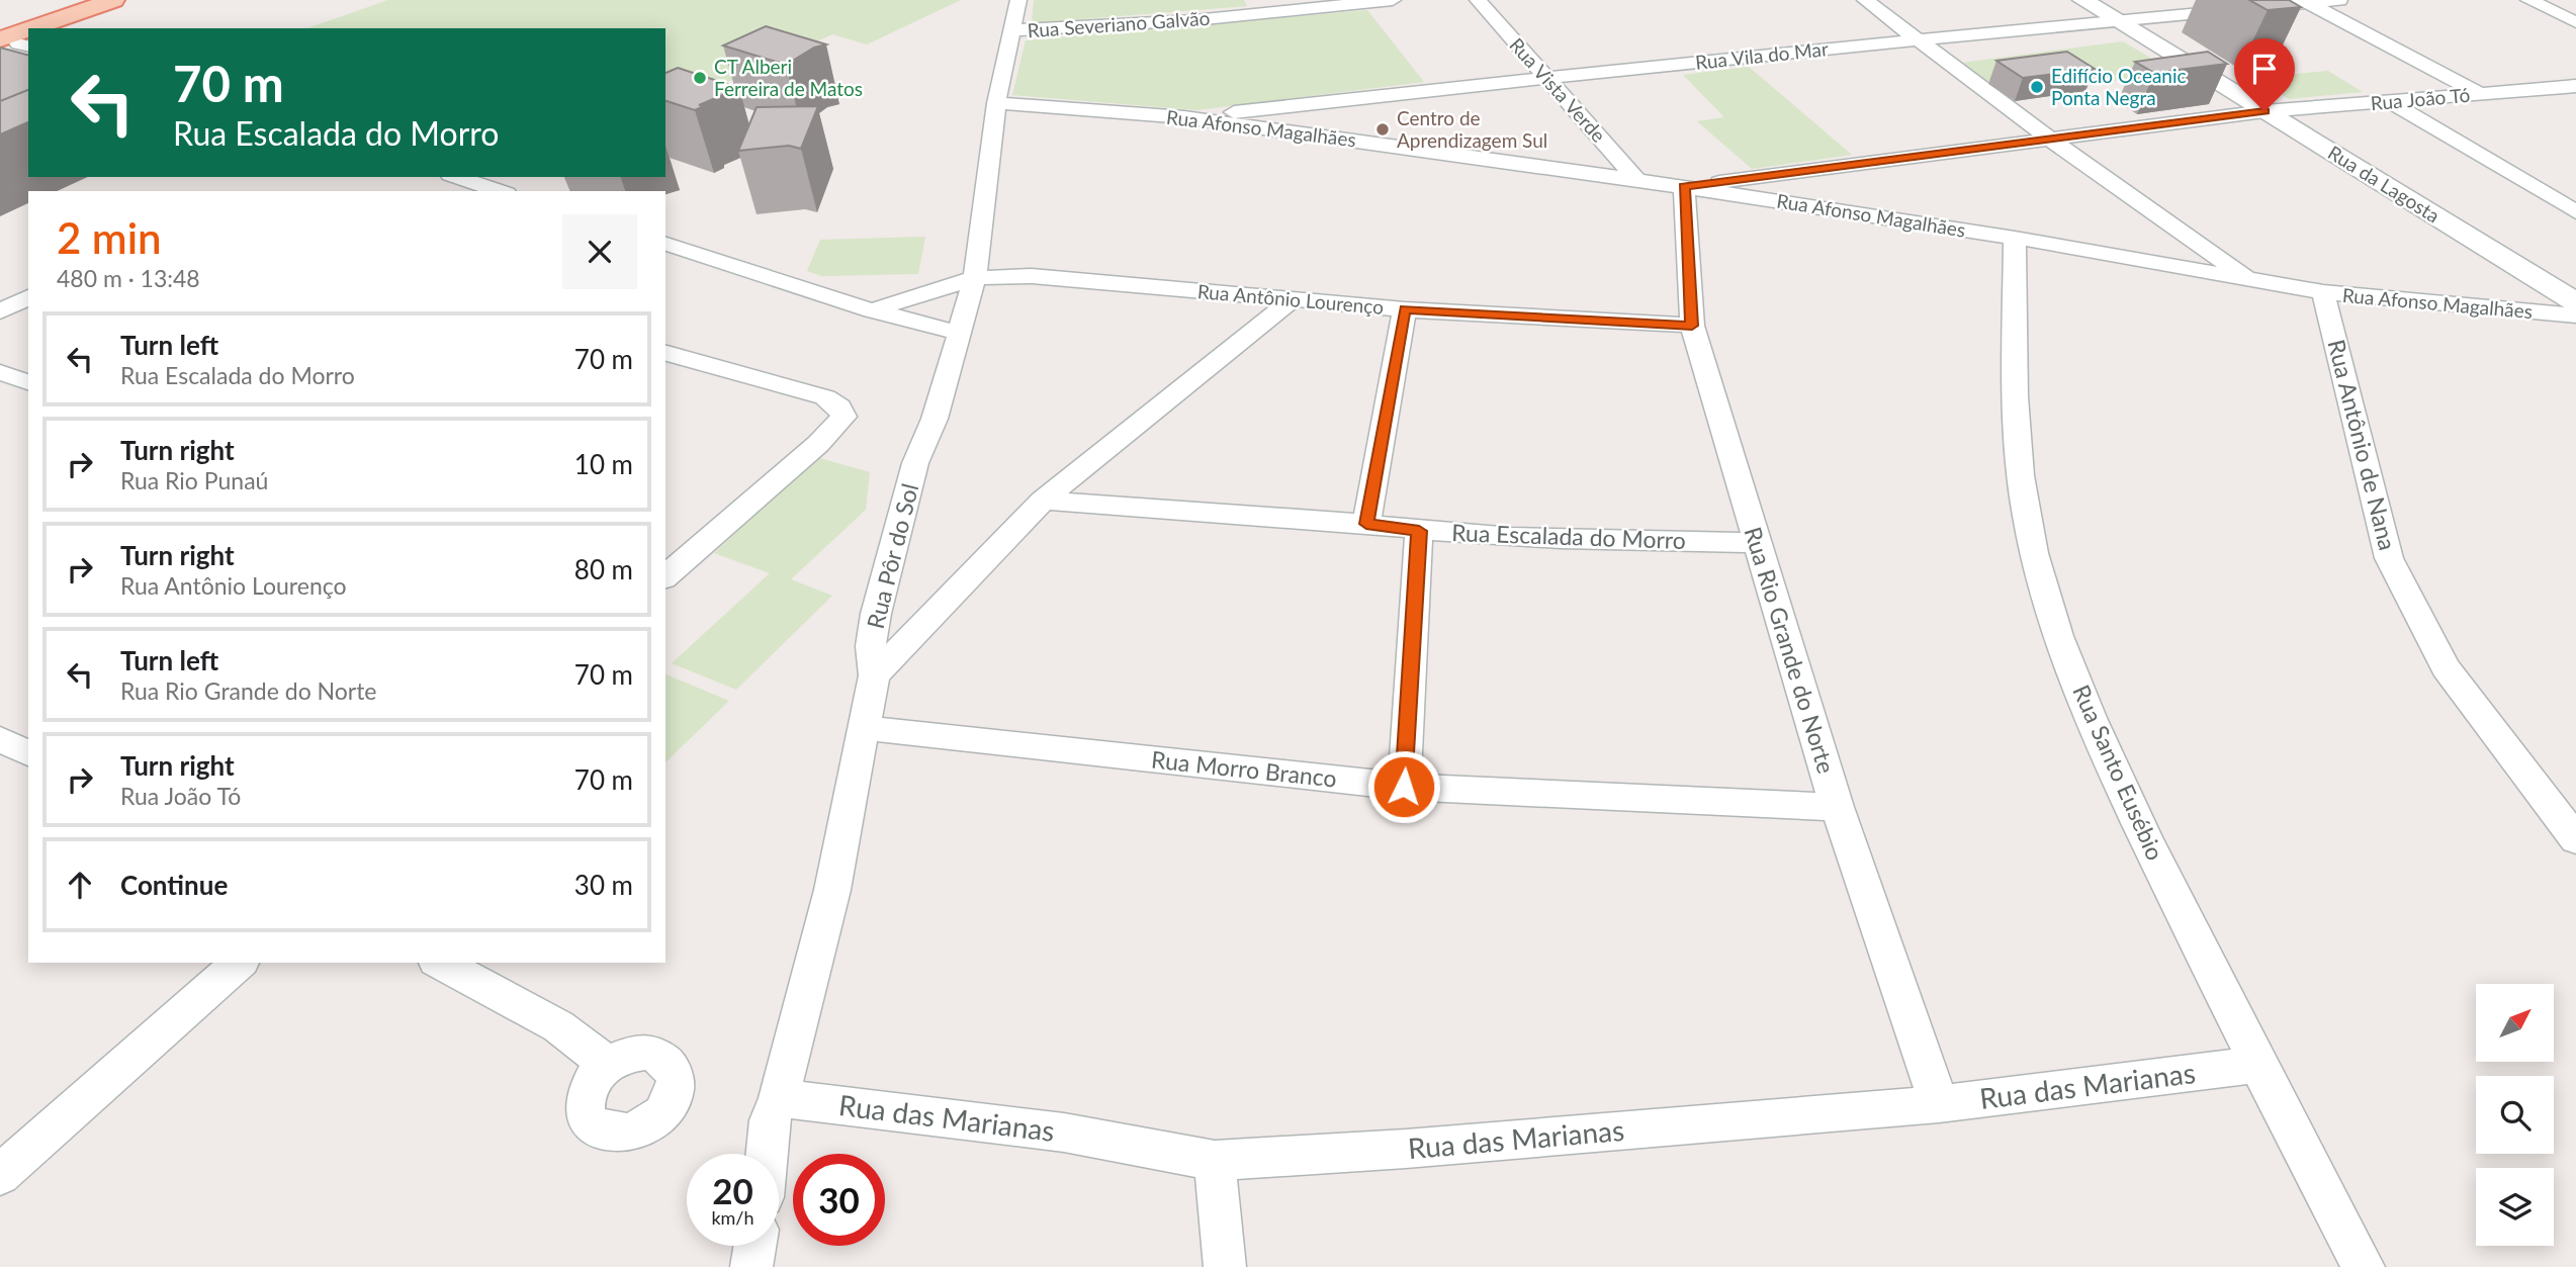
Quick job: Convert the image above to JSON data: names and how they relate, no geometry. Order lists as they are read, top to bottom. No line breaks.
{"streets":{"street":["Rua Severiano Galvão","Rua Vila do Mar","Rua Vista Verde","Rua João Tó","Rua Afonso Magalhães","Rua da Lagosta","Rua Antônio Lourenço","Rua Antônio de Nana","Rua Escalada do Morro","Rua Pôr do Sol","Rua Rio Grande do Norte","Rua Morro Branco","Rua Santo Eusébio","Rua das Marianas"]},"crossings":[["Rua Severiano Galvão","Rua Pôr do Sol"],["Rua Vila do Mar","Rua Vista Verde"],["Rua Vila do Mar","Rua Afonso Magalhães"],["Rua Vila do Mar","Rua da Lagosta"],["Rua Vista Verde","Rua Afonso Magalhães"],["Rua João Tó","Rua Afonso Magalhães"],["Rua João Tó","Rua da Lagosta"],["Rua João Tó","Rua Rio Grande do Norte"],["Rua Afonso Magalhães","Rua Antônio de Nana"],["Rua Afonso Magalhães","Rua Pôr do Sol"],["Rua Afonso Magalhães","Rua Rio Grande do Norte"],["Rua Afonso Magalhães","Rua Santo Eusébio"],["Rua Antônio Lourenço","Rua Pôr do Sol"],["Rua Antônio Lourenço","Rua Rio Grande do Norte"],["Rua Escalada do Morro","Rua Rio Grande do Norte"],["Rua Pôr do Sol","Rua Morro Branco"],["Rua Pôr do Sol","Rua das Marianas"],["Rua Rio Grande do Norte","Rua Morro Branco"],["Rua Rio Grande do Norte","Rua das Marianas"],["Rua Santo Eusébio","Rua das Marianas"]],"places":["CT Alberi Ferreira de Matos","Edifício Oceanic Ponta Negra","Centro de Aprendizagem Sul"],"north":"top right","page":{"turn":["70 m","Rua Escalada do Morro"],"heading":["2 min","480 m · 13:48"],"list":[{"name":"Turn left","note":"Rua Escalada do Morro","value":"70 m"},{"name":"Turn right","note":"Rua Rio Punaú","value":"10 m"},{"name":"Turn right","note":"Rua Antônio Lourenço","value":"80 m"},{"name":"Turn left","note":"Rua Rio Grande do Norte","value":"70 m"},{"name":"Turn right","note":"Rua João Tó","value":"70 m"},{"name":"Continue","value":"30 m"}],"speed":"20 km/h","limit":"30"}}
